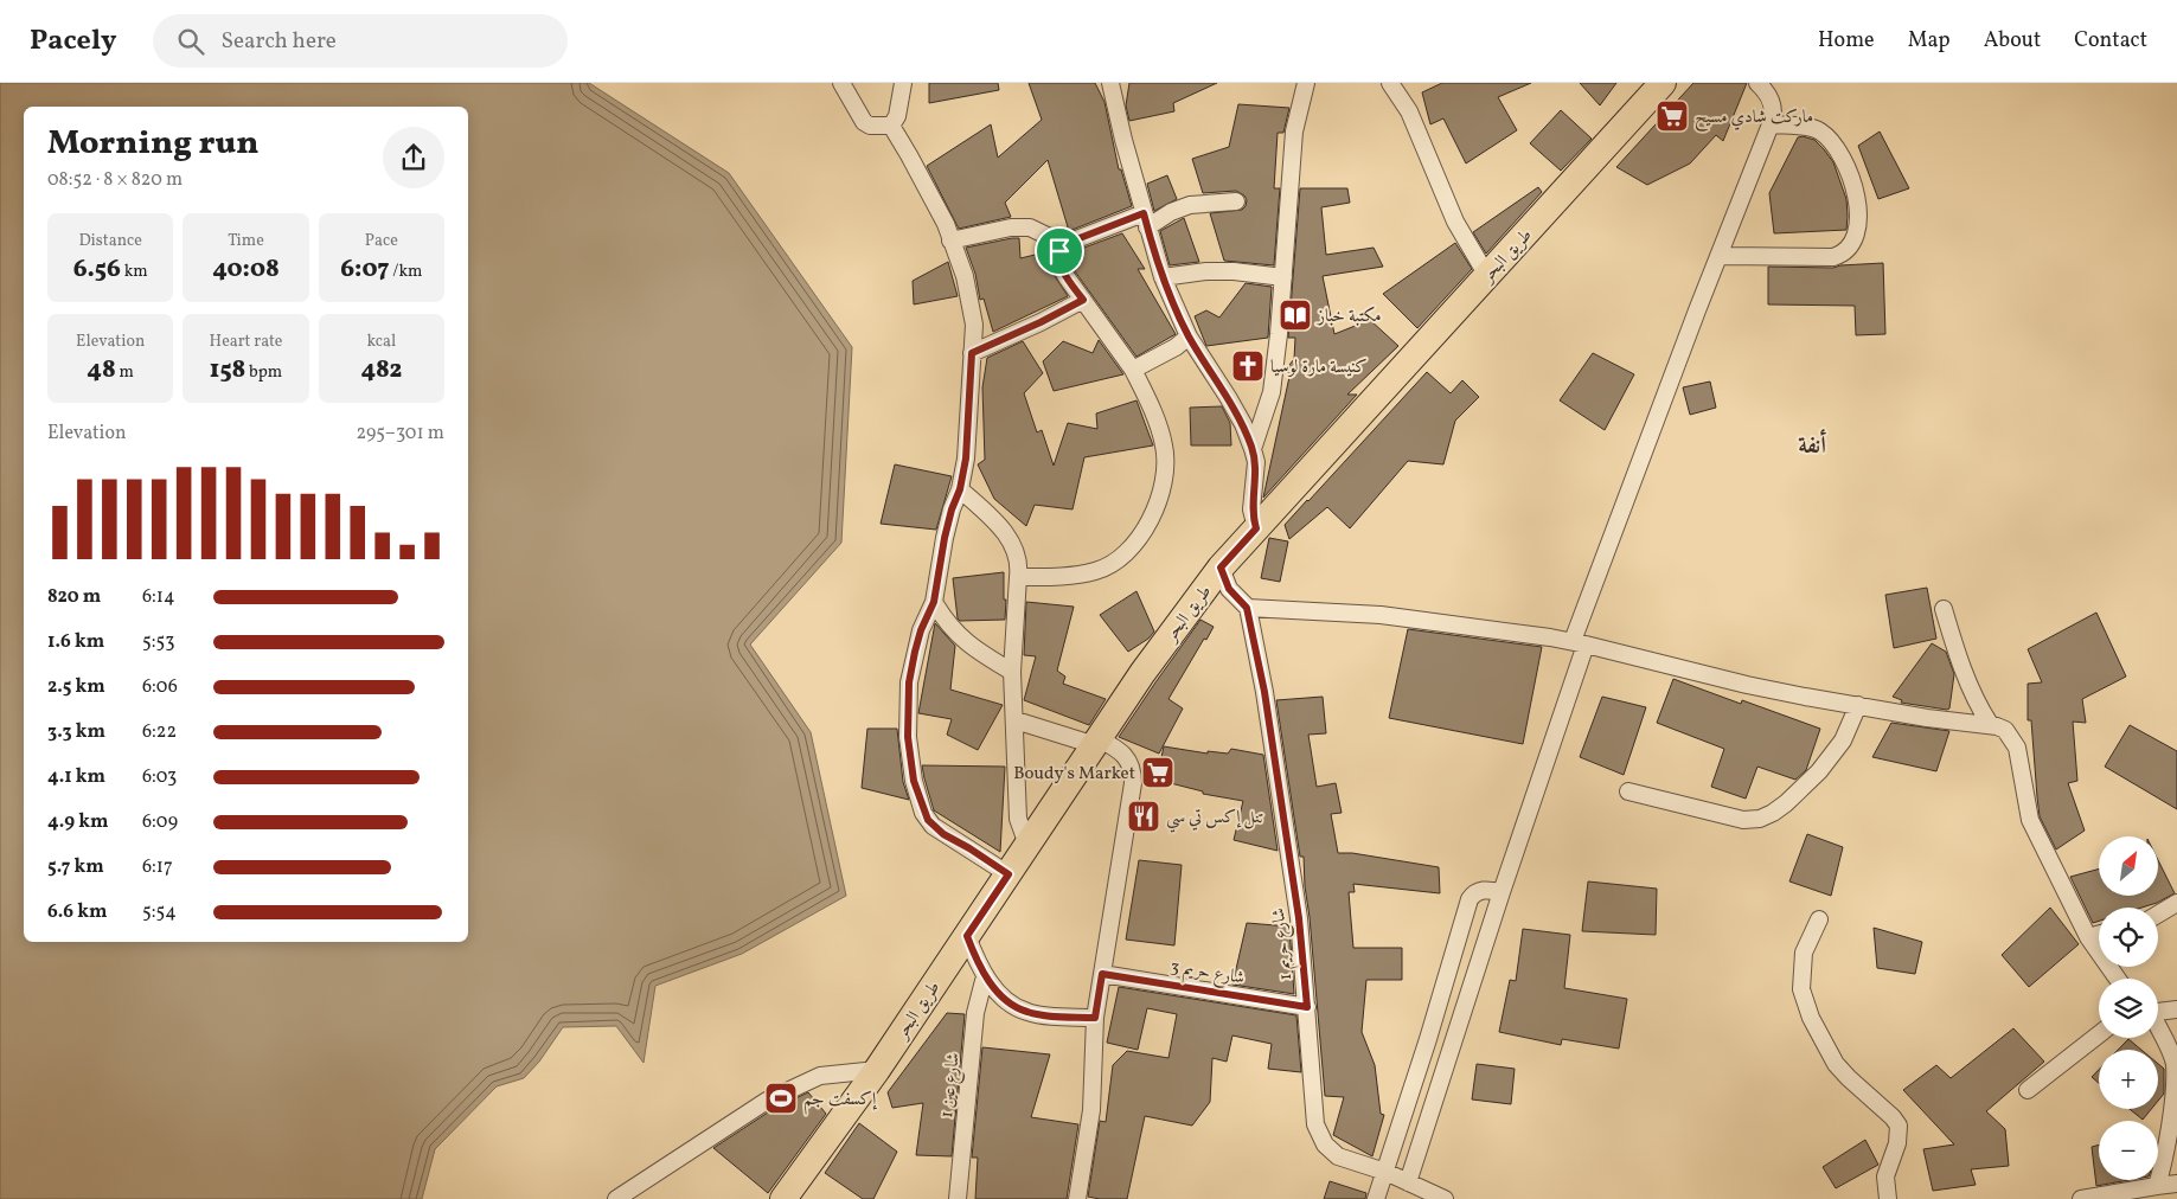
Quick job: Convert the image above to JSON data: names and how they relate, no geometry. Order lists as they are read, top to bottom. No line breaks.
{"streets":{"main road":["طريق البحر"],"street":["شارع حريم 1","شارع حريم 3","شارع عين 1"]},"crossings":[["شارع حريم 1","شارع حريم 3"]],"districts":["أنفة"],"places":{"supermarket":["ماركت شادي مسيح","Boudy's Market"],"library":["مكتبة خباز"],"church":["كنيسة مارة لوسيا"],"restaurant":["تنل إكس تي سي"],"sports":["إكسفت جم"]},"north":"top right","page":{"header":"Pacely","search":"Search here","nav":["Home","Map","About","Contact"],"heading":["Morning run","08:52 · 8 × 820 m"],"stats":[["Distance","6.56 km"],["Time","40:08"],["Pace","6:07 /km"],["Elevation","48 m"],["Heart rate","158 bpm"],["kcal","482"]],"chart":["Elevation","295–301 m"],"list":[{"name":"820 m","note":"6:14"},{"name":"1.6 km","note":"5:53"},{"name":"2.5 km","note":"6:06"},{"name":"3.3 km","note":"6:22"},{"name":"4.1 km","note":"6:03"},{"name":"4.9 km","note":"6:09"},{"name":"5.7 km","note":"6:17"},{"name":"6.6 km","note":"5:54"}],"map_buttons":["+","−"]}}
